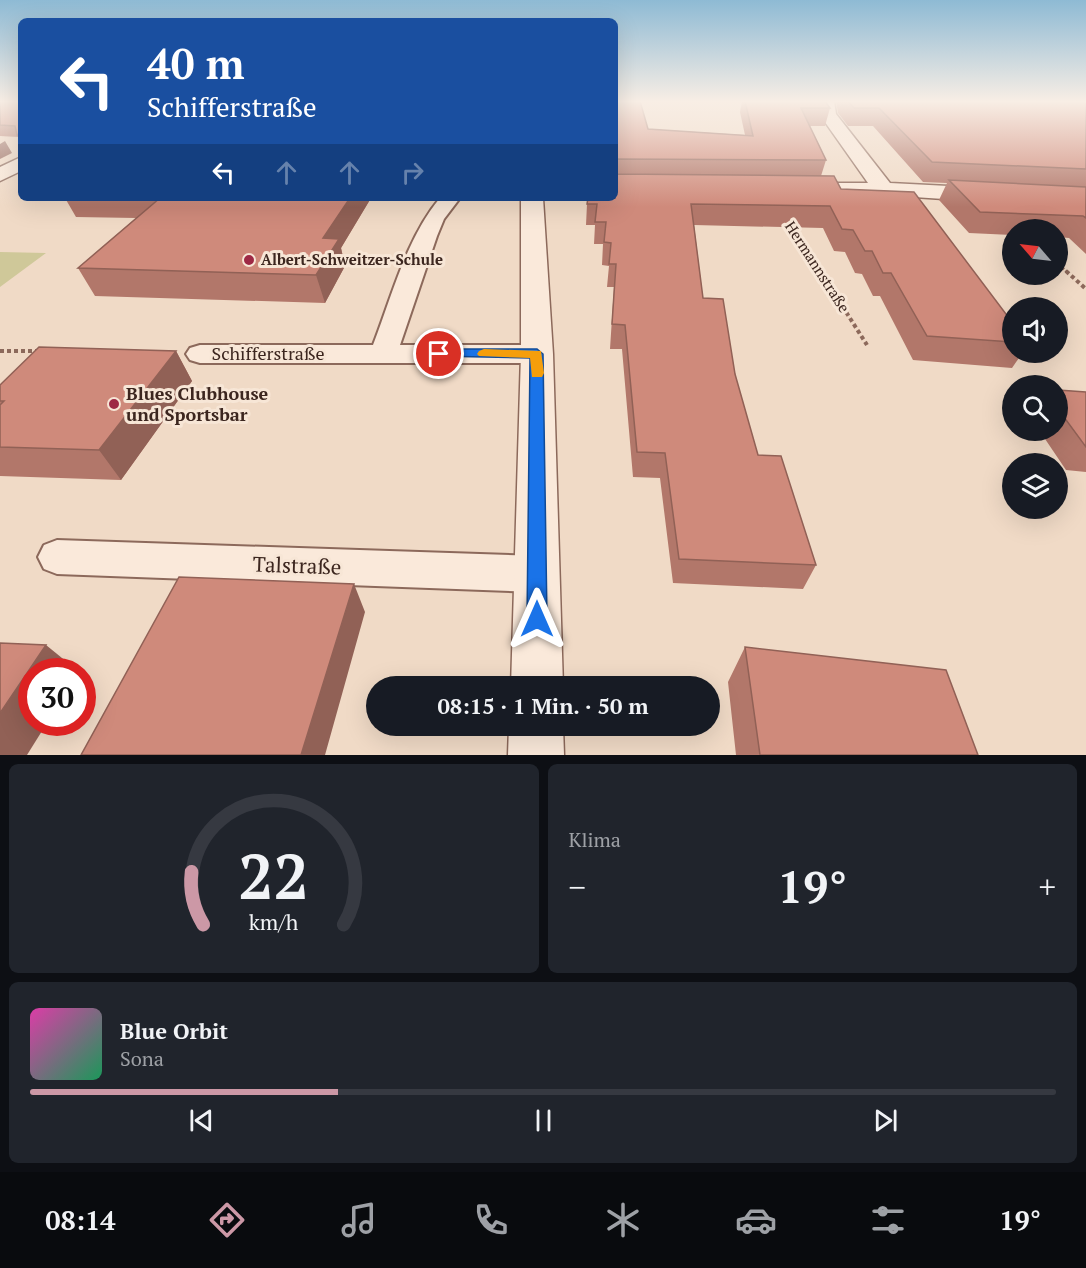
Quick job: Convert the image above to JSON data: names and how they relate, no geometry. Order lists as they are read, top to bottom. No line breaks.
{"streets":{"lane":["Schifferstraße","Talstraße"],"path":["Hermannstraße"]},"places":["Albert-Schweitzer-Schule","Blues Clubhouse und Sportsbar"],"north":"top left","page":{"turn":["40 m","Schifferstraße"],"limit":"30","trip":"08:15 · 1 Min. · 50 m","tile":"Klima","heat":["−","19°","+"],"song":["Blue Orbit","Sona"],"tabs":["08:14","19°"],"gauge":["22","km/h"]}}
